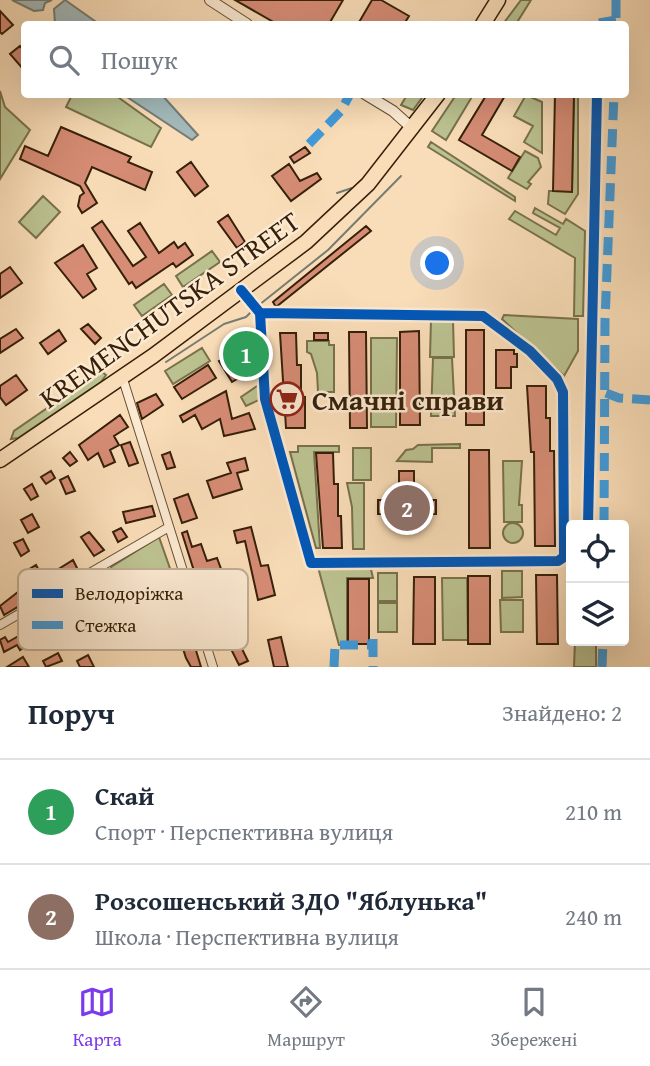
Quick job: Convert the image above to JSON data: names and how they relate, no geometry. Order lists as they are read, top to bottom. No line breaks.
{"streets":{"highway":["KREMENCHUTSKA STREET"]},"places":{"supermarket":["Смачні справи"]},"legend":["Велодоріжка","Стежка"],"page":{"search":"Пошук","pins":["1","2"],"heading":["Поруч","Знайдено: 2"],"list":[{"mark":"1","name":"Скай","note":"Спорт · Перспективна вулиця","value":"210 m"},{"mark":"2","name":"Розсошенський ЗДО \"Яблунька\"","note":"Школа · Перспективна вулиця","value":"240 m"}],"nav":["Карта","Маршрут","Збережені"]}}
